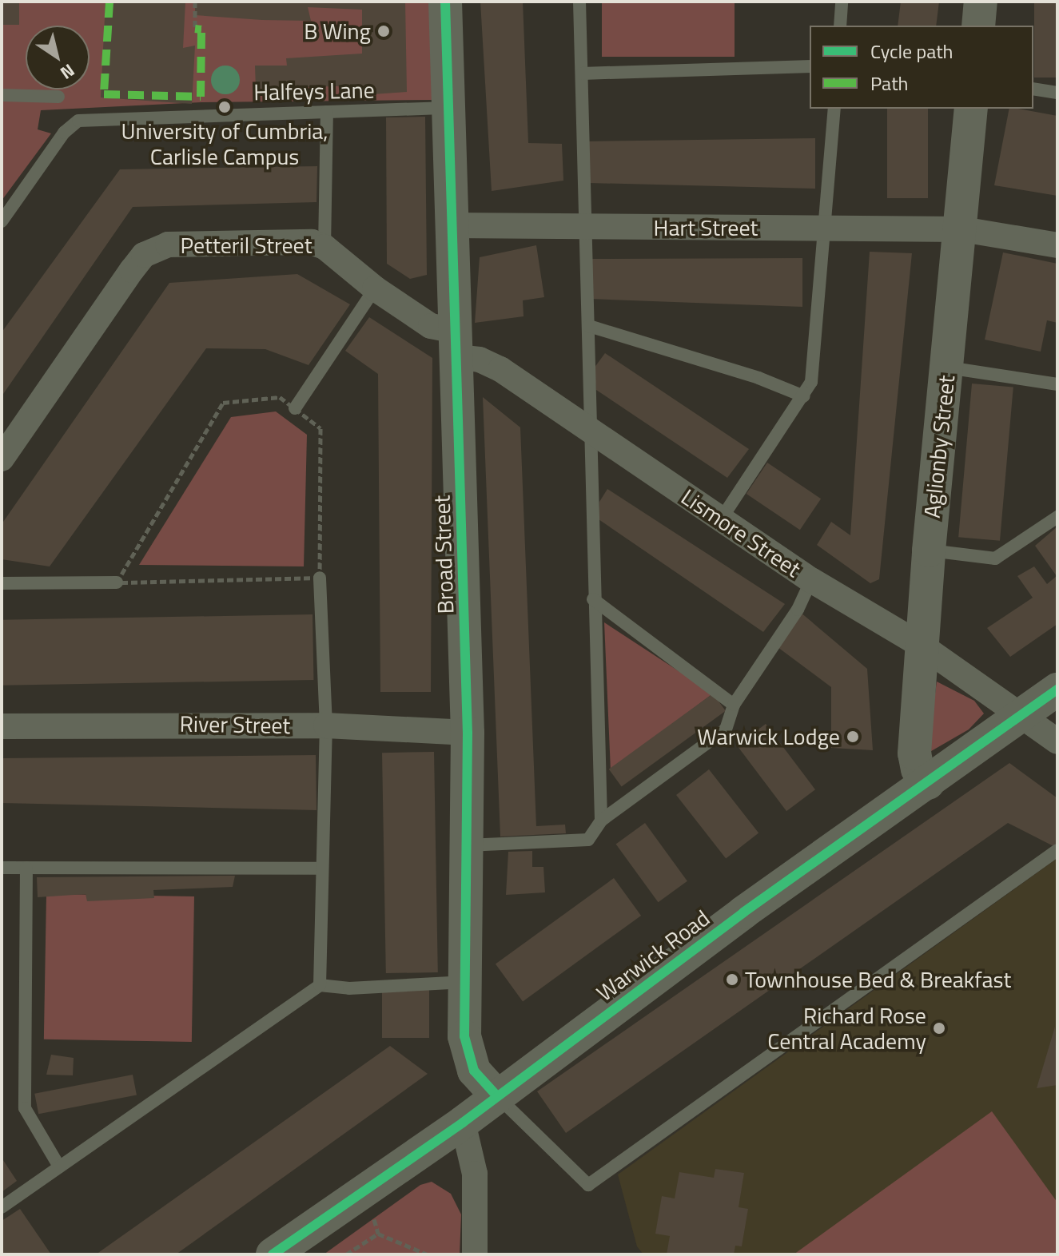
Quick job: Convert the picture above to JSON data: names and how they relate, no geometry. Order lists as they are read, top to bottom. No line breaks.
{"streets":{"street":["Hart Street","Petteril Street","Aglionby Street","Lismore Street","Broad Street","River Street","Warwick Road"],"lane":["Halfeys Lane"]},"crossings":[["Halfeys Lane","Broad Street"],["Hart Street","Aglionby Street"],["Hart Street","Broad Street"],["Petteril Street","Lismore Street"],["Petteril Street","Broad Street"],["Aglionby Street","Lismore Street"],["Aglionby Street","Warwick Road"],["Lismore Street","Broad Street"],["Lismore Street","Warwick Road"],["Broad Street","River Street"],["Broad Street","Warwick Road"]],"places":["B Wing","University of Cumbria, Carlisle Campus","Warwick Lodge","Townhouse Bed & Breakfast","Richard Rose Central Academy"],"legend":["Cycle path","Path"],"north":"bottom right"}
